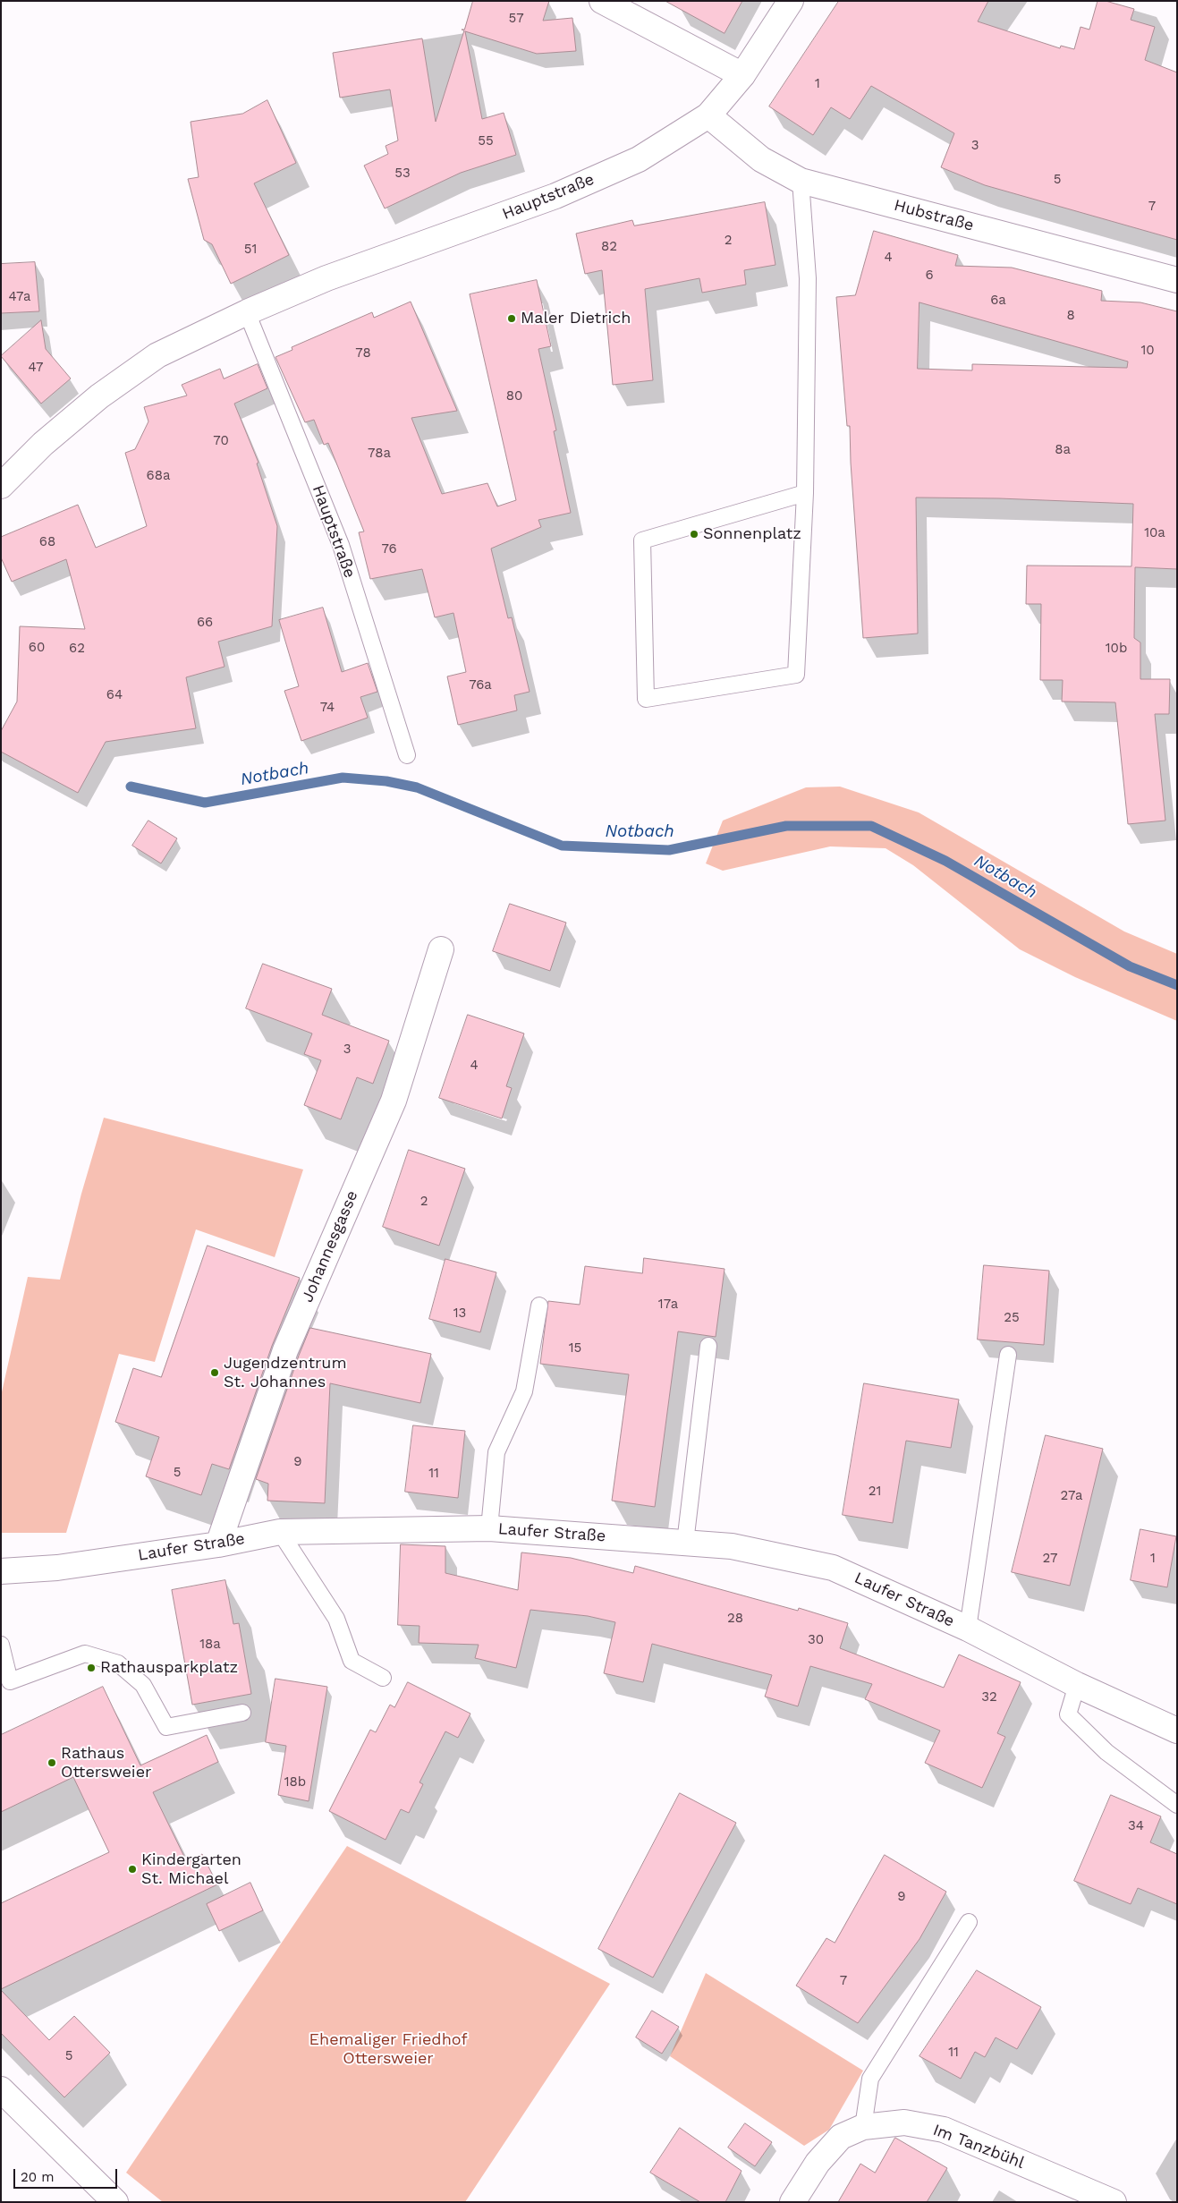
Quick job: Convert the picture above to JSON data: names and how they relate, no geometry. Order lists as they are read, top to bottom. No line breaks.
{"streets":{"street":["Hauptstraße","Hubstraße","Johannesgasse","Laufer Straße","Im Tanzbühl"]},"crossings":[["Hauptstraße","Hubstraße"],["Johannesgasse","Laufer Straße"]],"water":["Notbach"],"parks":["Ehemaliger Friedhof Ottersweier"],"places":["Maler Dietrich","Sonnenplatz","Jugendzentrum St. Johannes","Rathausparkplatz","Rathaus Ottersweier","Kindergarten St. Michael"],"house_numbers":["57","1","55","3","53","5","7","2","82","51","4","6","47a","6a","8","10","78","47","80","70","8a","78a","68a","10a","68","76","66","60","62","10b","76a","64","74","3","4","2","17a","13","25","15","9","5","11","21","27a","27","1","28","30","18a","32","18b","34","9","7","11","5"],"scale_bar":"20 m"}
